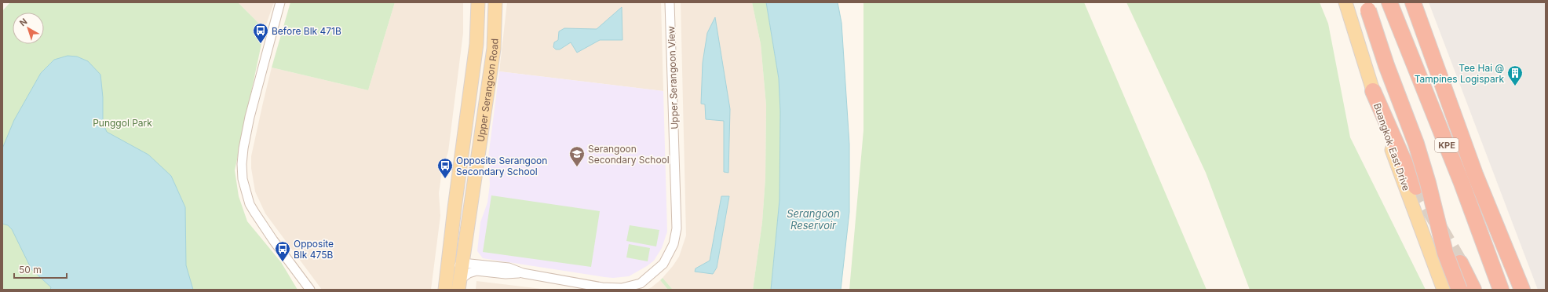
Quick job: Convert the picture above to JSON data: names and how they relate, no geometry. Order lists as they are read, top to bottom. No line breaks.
{"streets":{"highway":["KPE"],"main road":["Upper Serangoon Road","Buangkok East Drive"],"street":["Upper Serangoon View"]},"crossings":[["Upper Serangoon View","Upper Serangoon Road"]],"water":["Serangoon Reservoir"],"parks":["Punggol Park"],"places":{"bus stop":["Before Blk 471B","Opposite Serangoon Secondary School","Opposite Blk 475B"],"building":["Tee Hai @ Tampines Logispark"],"school or university":["Serangoon Secondary School"]},"scale_bar":"50 m","north":"top left"}
